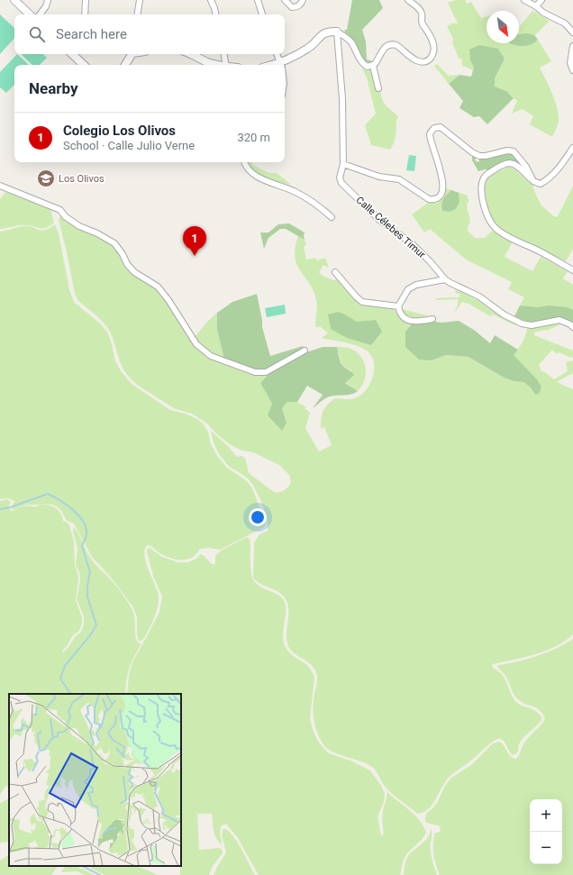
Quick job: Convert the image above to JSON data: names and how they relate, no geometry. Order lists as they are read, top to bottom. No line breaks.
{"streets":{"street":["Calle Célebes Timur"]},"places":{"school or university":["Los Olivos"]},"north":"bottom right","page":{"search":"Search here","heading":"Nearby","list":[{"mark":"1","name":"Colegio Los Olivos","note":"School · Calle Julio Verne","value":"320 m"}],"pins":"1","map_buttons":["+","−"]}}
